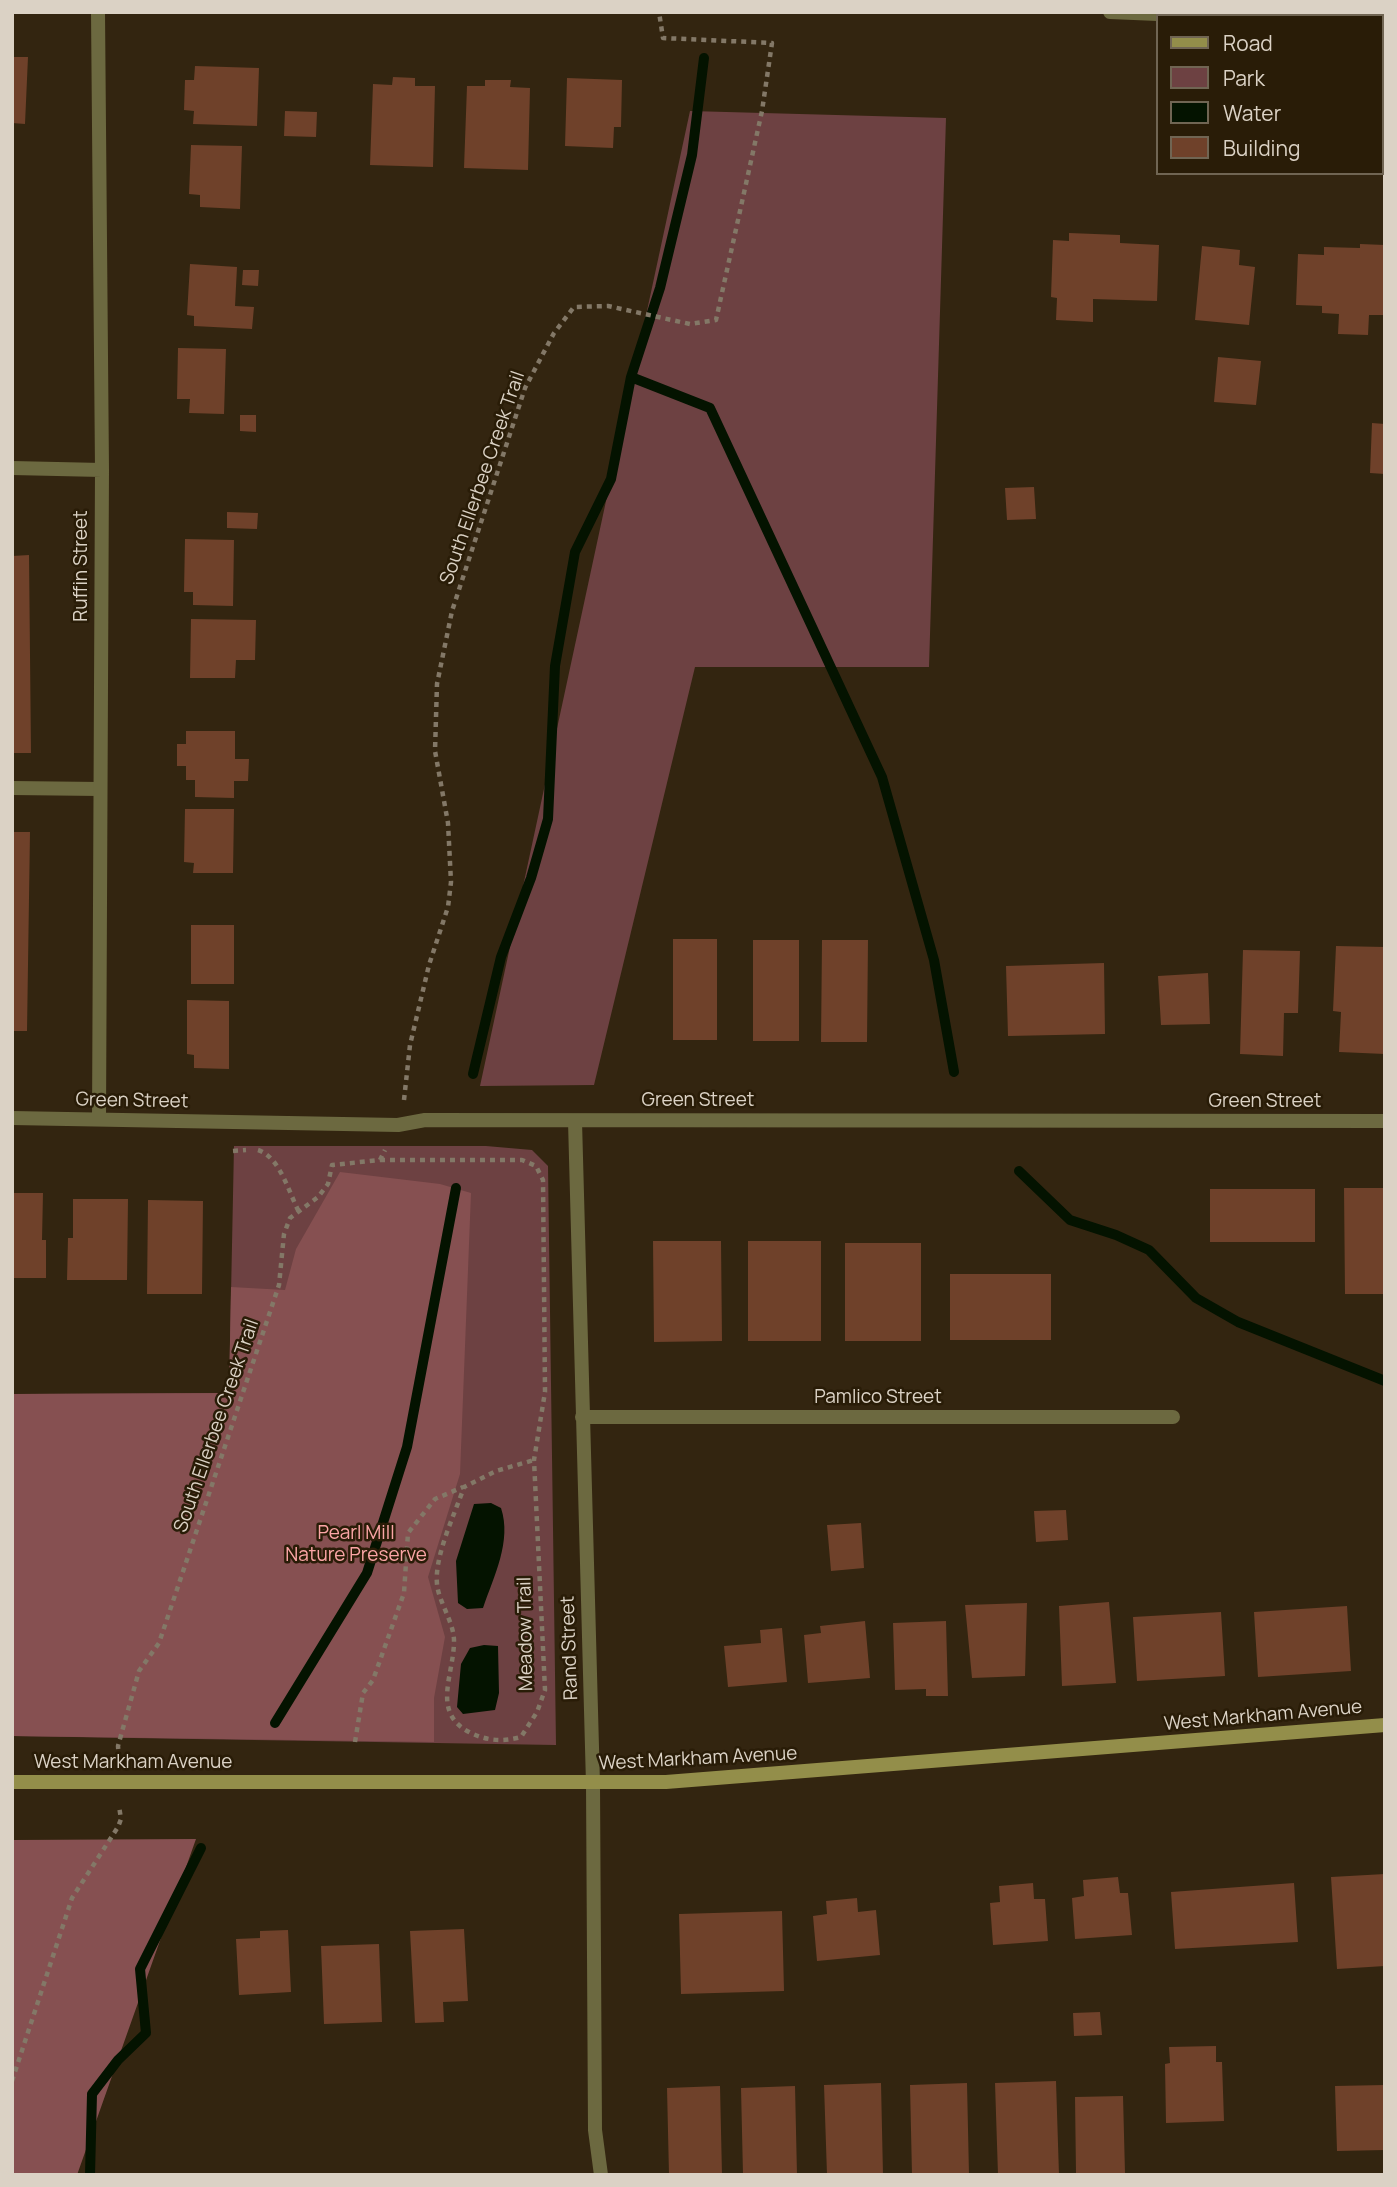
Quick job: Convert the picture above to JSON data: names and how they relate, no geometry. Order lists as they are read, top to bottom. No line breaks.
{"streets":{"street":["Ruffin Street","Green Street","Pamlico Street","Rand Street","West Markham Avenue"],"path":["South Ellerbee Creek Trail","Meadow Trail"]},"crossings":[["South Ellerbee Creek Trail","Meadow Trail"],["Ruffin Street","Green Street"],["Green Street","Rand Street"],["Pamlico Street","Rand Street"],["Rand Street","West Markham Avenue"]],"parks":["Pearl Mill Nature Preserve"],"legend":["Road","Park","Water","Building"]}
